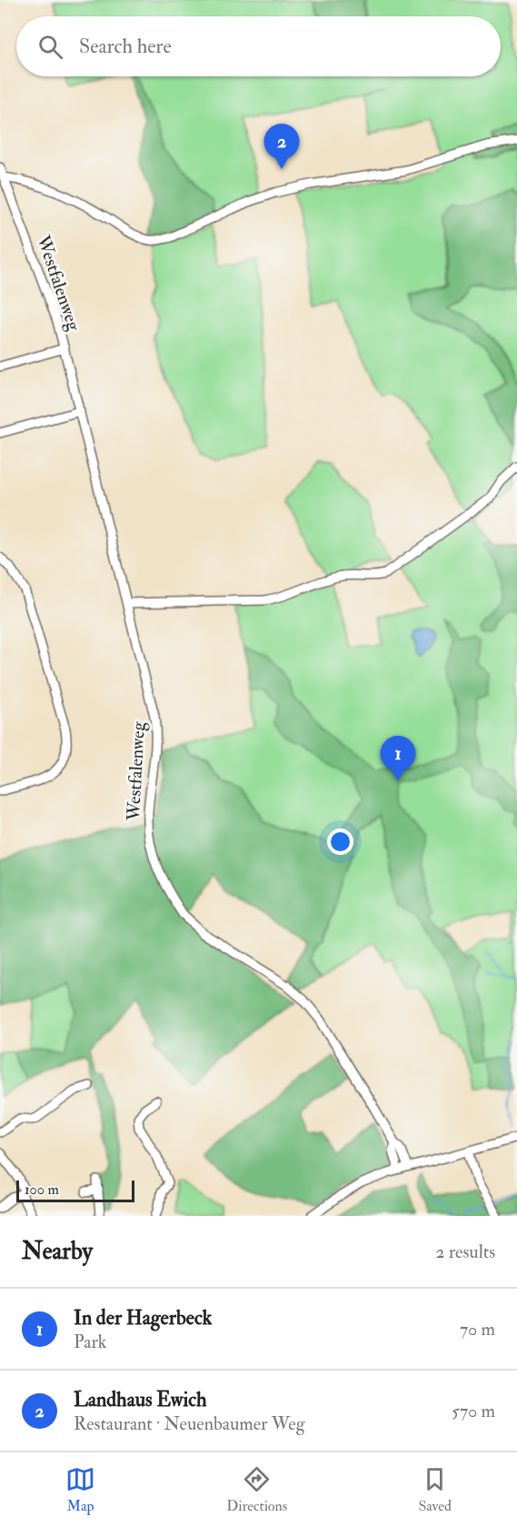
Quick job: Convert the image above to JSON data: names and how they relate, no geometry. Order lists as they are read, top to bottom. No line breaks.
{"streets":{"street":["Westfalenweg"]},"scale_bar":"100 m","page":{"search":"Search here","pins":["2","1"],"scale":"100 m","heading":["Nearby","2 results"],"list":[{"mark":"1","name":"In der Hagerbeck","note":"Park","value":"70 m"},{"mark":"2","name":"Landhaus Ewich","note":"Restaurant · Neuenbaumer Weg","value":"570 m"}],"nav":["Map","Directions","Saved"]}}
